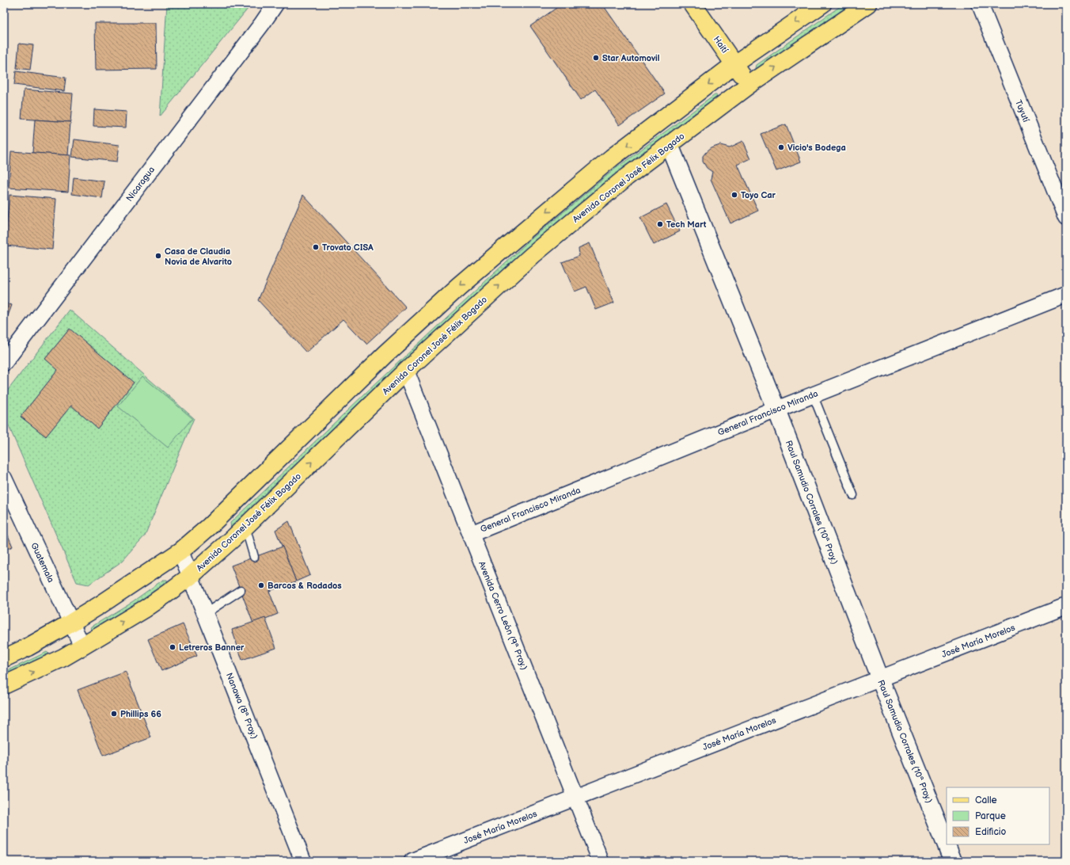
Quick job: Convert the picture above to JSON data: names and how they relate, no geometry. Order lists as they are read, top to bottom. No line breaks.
{"streets":{"main road":["Haití","Avenida Coronel José Félix Bogado"],"street":["Tuyutí","Nicaragua","General Francisco Miranda","Raul Samudio Corrales (10ª Proy.)","Guatemala","Avenida Cerro León (9ª Proy.)","José María Morelos","Nanawa (8ª Proy.)"]},"crossings":[["Haití","Avenida Coronel José Félix Bogado"],["Avenida Coronel José Félix Bogado","Raul Samudio Corrales (10ª Proy.)"],["Avenida Coronel José Félix Bogado","Guatemala"],["Avenida Coronel José Félix Bogado","Avenida Cerro León (9ª Proy.)"],["Avenida Coronel José Félix Bogado","Nanawa (8ª Proy.)"],["General Francisco Miranda","Raul Samudio Corrales (10ª Proy.)"],["General Francisco Miranda","Avenida Cerro León (9ª Proy.)"],["Raul Samudio Corrales (10ª Proy.)","José María Morelos"],["Avenida Cerro León (9ª Proy.)","José María Morelos"]],"places":["Star Automovil","Vicio's Bodega","Toyo Car","Tech Mart","Trovato CISA","Casa de Claudia Novia de Alvarito","Barcos & Rodados","Letreros Banner","Phillips 66"],"legend":["Calle","Parque","Edificio"]}
